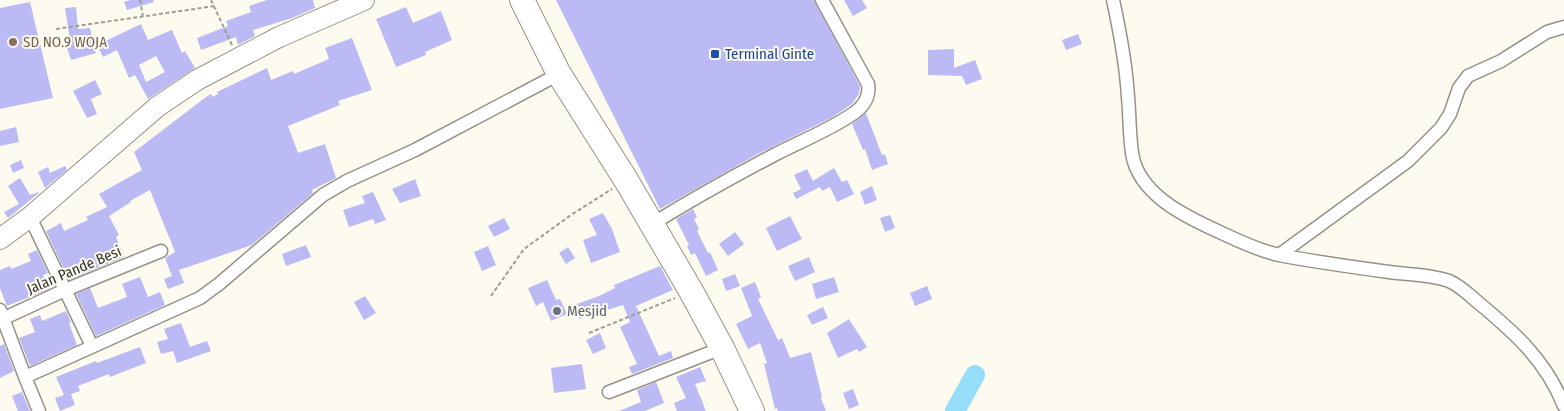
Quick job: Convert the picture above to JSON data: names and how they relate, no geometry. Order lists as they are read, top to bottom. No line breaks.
{"streets":{"street":["Jalan Pande Besi"]},"places":{"other":["SD NO.9 WOJA","Mesjid"],"transit":["Terminal Ginte"]}}
